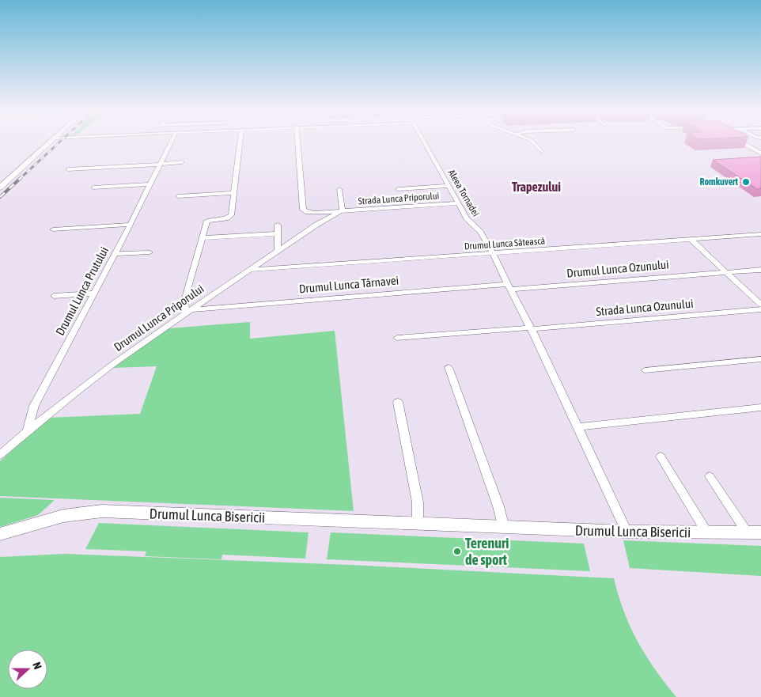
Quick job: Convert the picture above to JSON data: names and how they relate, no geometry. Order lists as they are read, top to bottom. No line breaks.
{"streets":{"street":["Aleea Tornadei","Strada Lunca Priporului","Drumul Lunca Sătească","Drumul Lunca Ozunului","Drumul Lunca Târnavei","Drumul Lunca Prutului","Strada Lunca Ozunului","Drumul Lunca Priporului","Drumul Lunca Bisericii"]},"crossings":[["Aleea Tornadei","Strada Lunca Priporului"],["Aleea Tornadei","Drumul Lunca Sătească"],["Strada Lunca Priporului","Drumul Lunca Priporului"],["Drumul Lunca Sătească","Drumul Lunca Priporului"],["Drumul Lunca Ozunului","Drumul Lunca Târnavei"],["Drumul Lunca Târnavei","Drumul Lunca Priporului"],["Drumul Lunca Prutului","Drumul Lunca Priporului"]],"districts":["Trapezului"],"places":["Romkuvert","Terenuri de sport"],"north":"right"}
